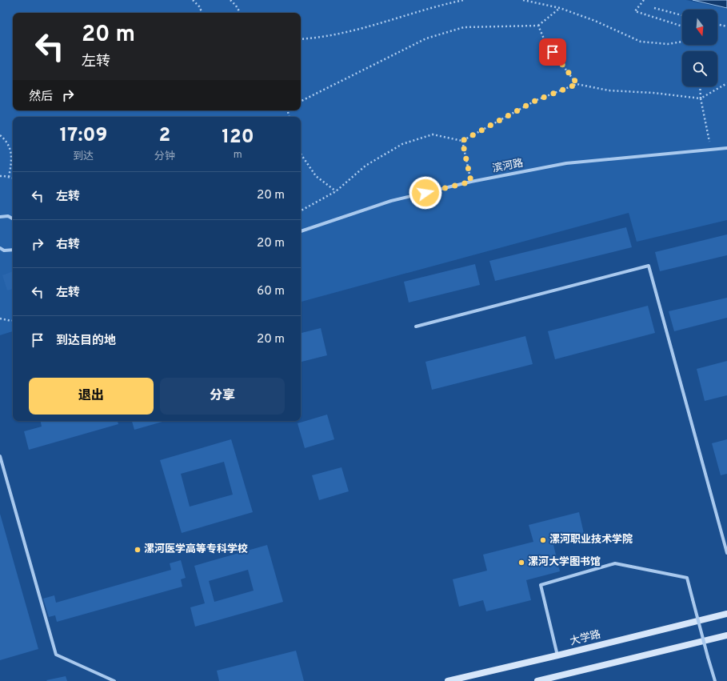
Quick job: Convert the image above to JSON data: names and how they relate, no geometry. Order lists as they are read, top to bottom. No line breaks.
{"streets":{"main road":["大学路"],"street":["滨河路"]},"places":["漯河职业技术学院","漯河医学高等专科学校","漯河大学图书馆"],"north":"bottom","page":{"turn":["20 m","左转"],"then":"然后","eta":["17:09","到达","2","分钟","120","m"],"list":[{"name":"左转","value":"20 m"},{"name":"右转","value":"20 m"},{"name":"左转","value":"60 m"},{"name":"到达目的地","value":"20 m"}],"buttons":["退出","分享"]}}
